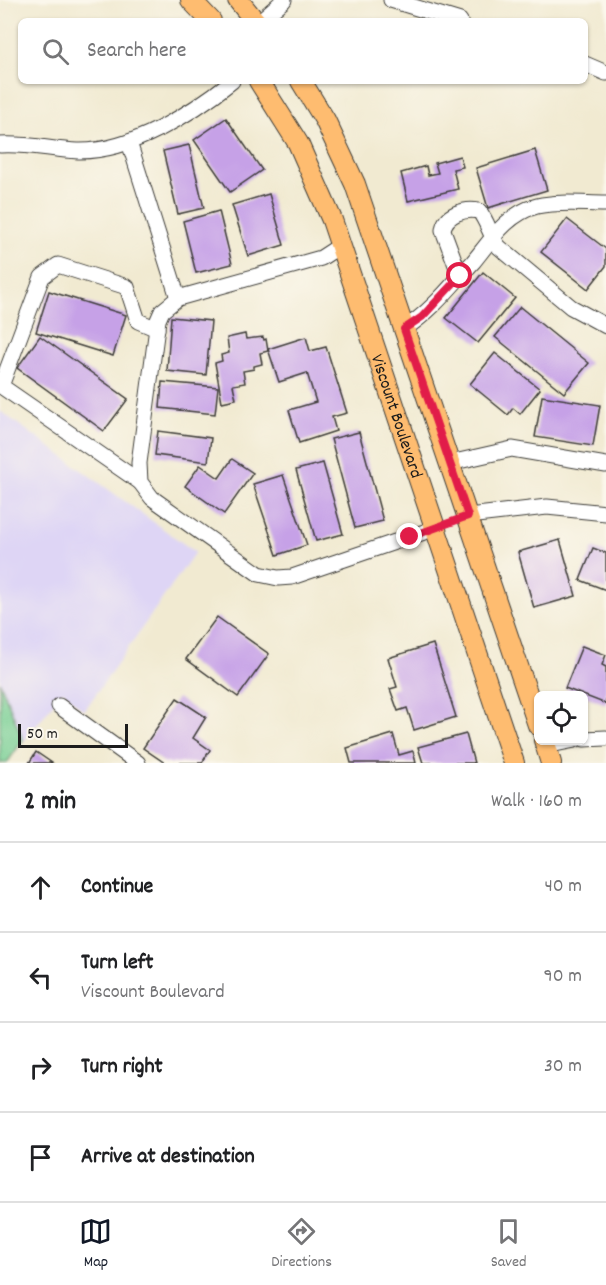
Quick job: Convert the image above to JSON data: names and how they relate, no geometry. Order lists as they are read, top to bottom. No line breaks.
{"streets":{"main road":["Viscount Boulevard"]},"scale_bar":"50 m","page":{"search":"Search here","scale":"50 m","heading":["2 min","Walk · 160 m"],"list":[["Continue","40 m"],["Turn left","Viscount Boulevard","90 m"],["Turn right","30 m"],"Arrive at destination"],"nav":["Map","Directions","Saved"]}}
